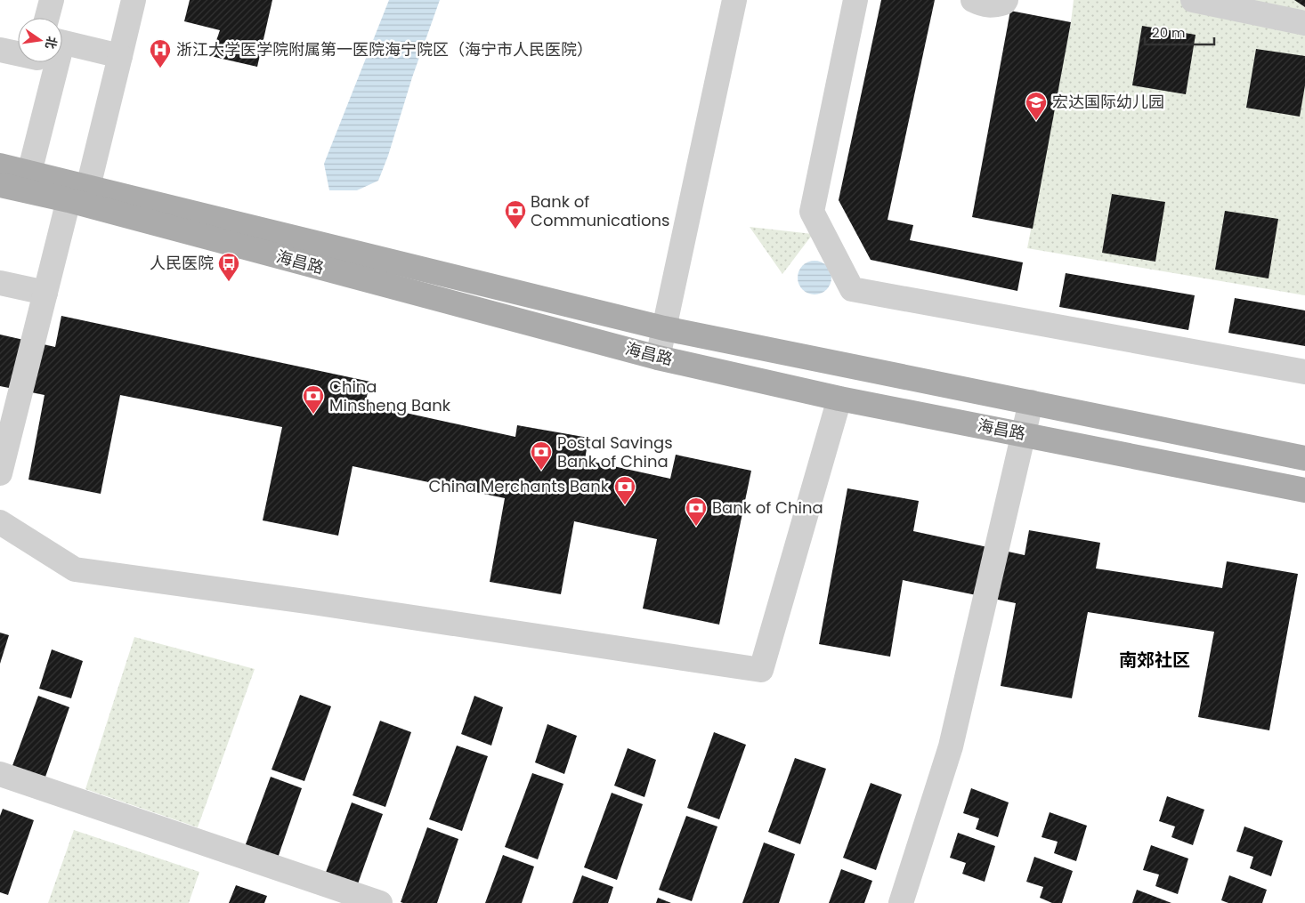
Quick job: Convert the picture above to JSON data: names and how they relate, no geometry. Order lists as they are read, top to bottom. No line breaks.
{"streets":{"main road":["海昌路"]},"districts":["南郊社区"],"places":{"hospital":["浙江大学医学院附属第一医院海宁院区（海宁市人民医院）"],"school or university":["宏达国际幼儿园"],"bank":["Bank of Communications","China Minsheng Bank","Postal Savings Bank of China","China Merchants Bank","Bank of China"],"bus stop":["人民医院"]},"scale_bar":"20 m","north":"right"}
